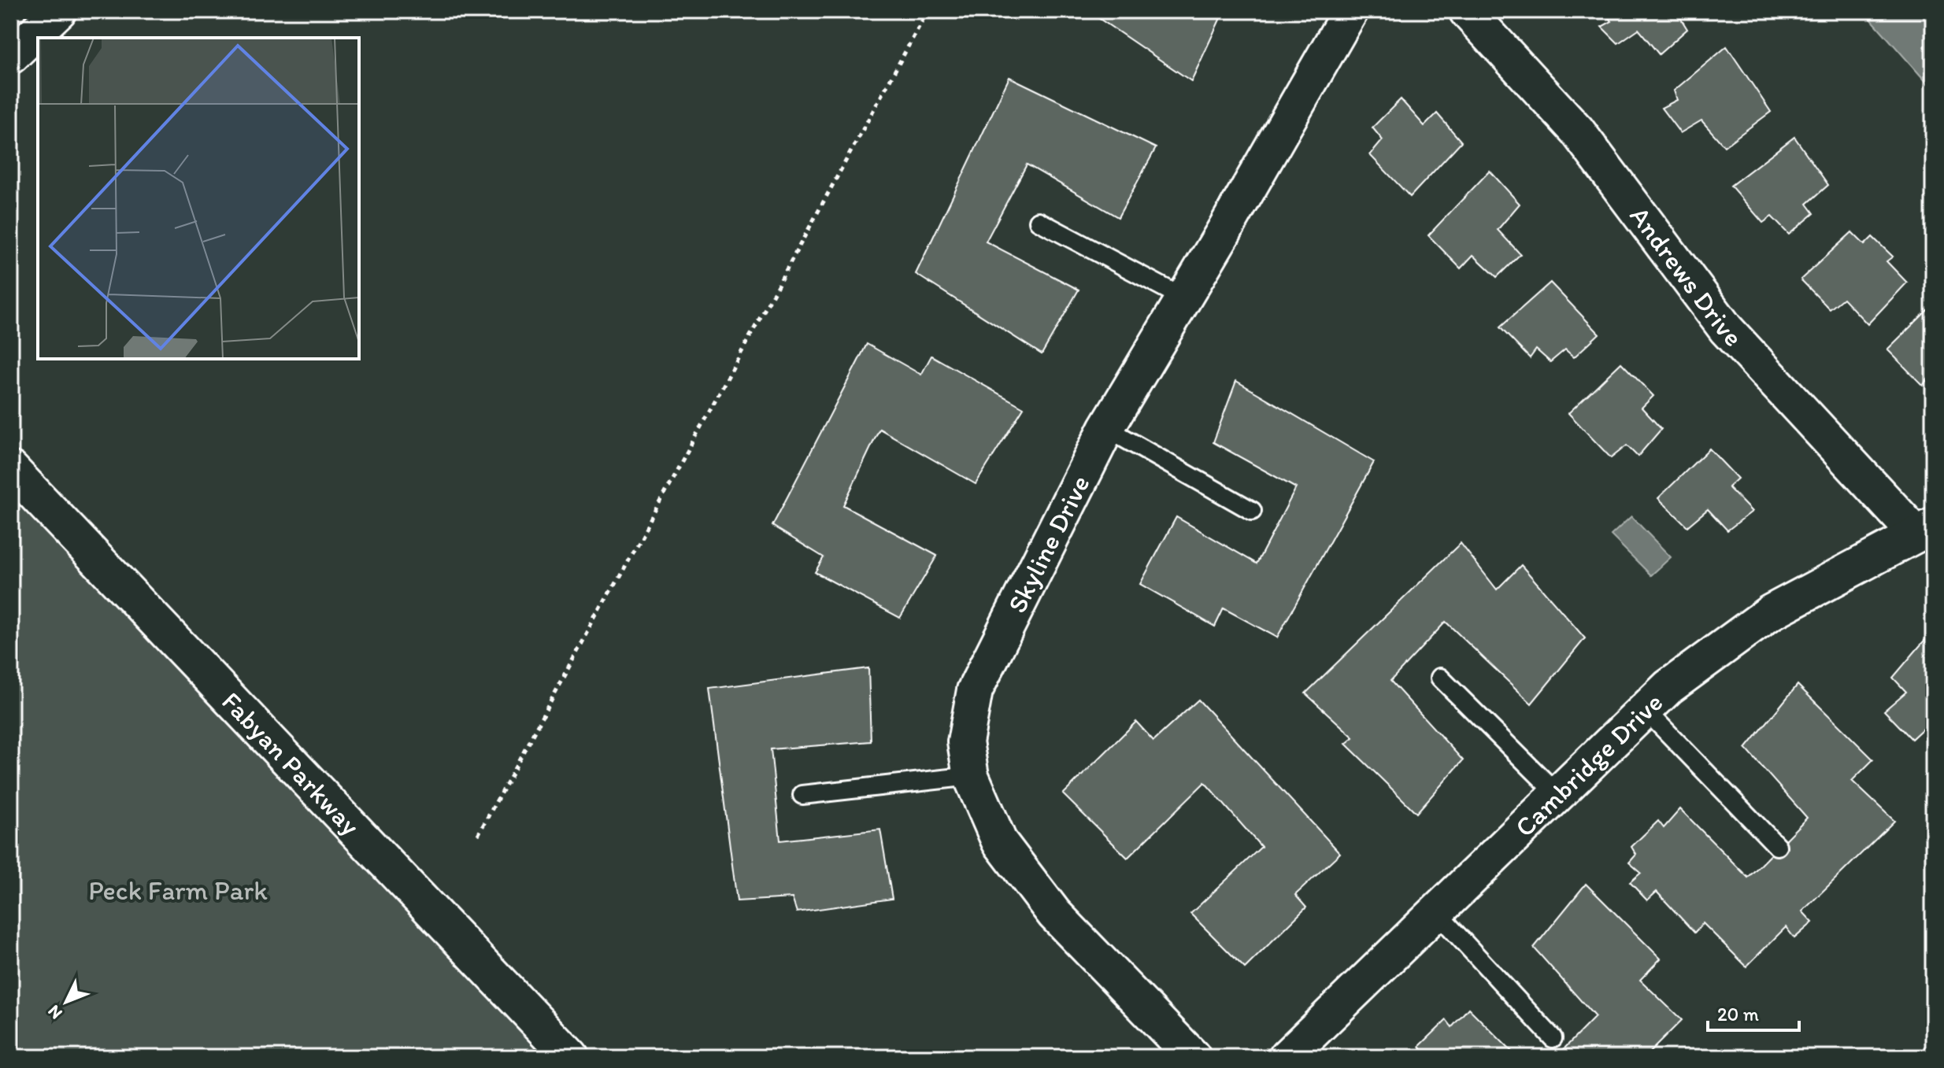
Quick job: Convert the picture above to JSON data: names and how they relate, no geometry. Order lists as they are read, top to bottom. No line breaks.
{"streets":{"street":["Andrews Drive","Skyline Drive","Fabyan Parkway","Cambridge Drive"]},"crossings":[["Andrews Drive","Cambridge Drive"]],"parks":["Peck Farm Park"],"scale_bar":"20 m","north":"bottom left"}
